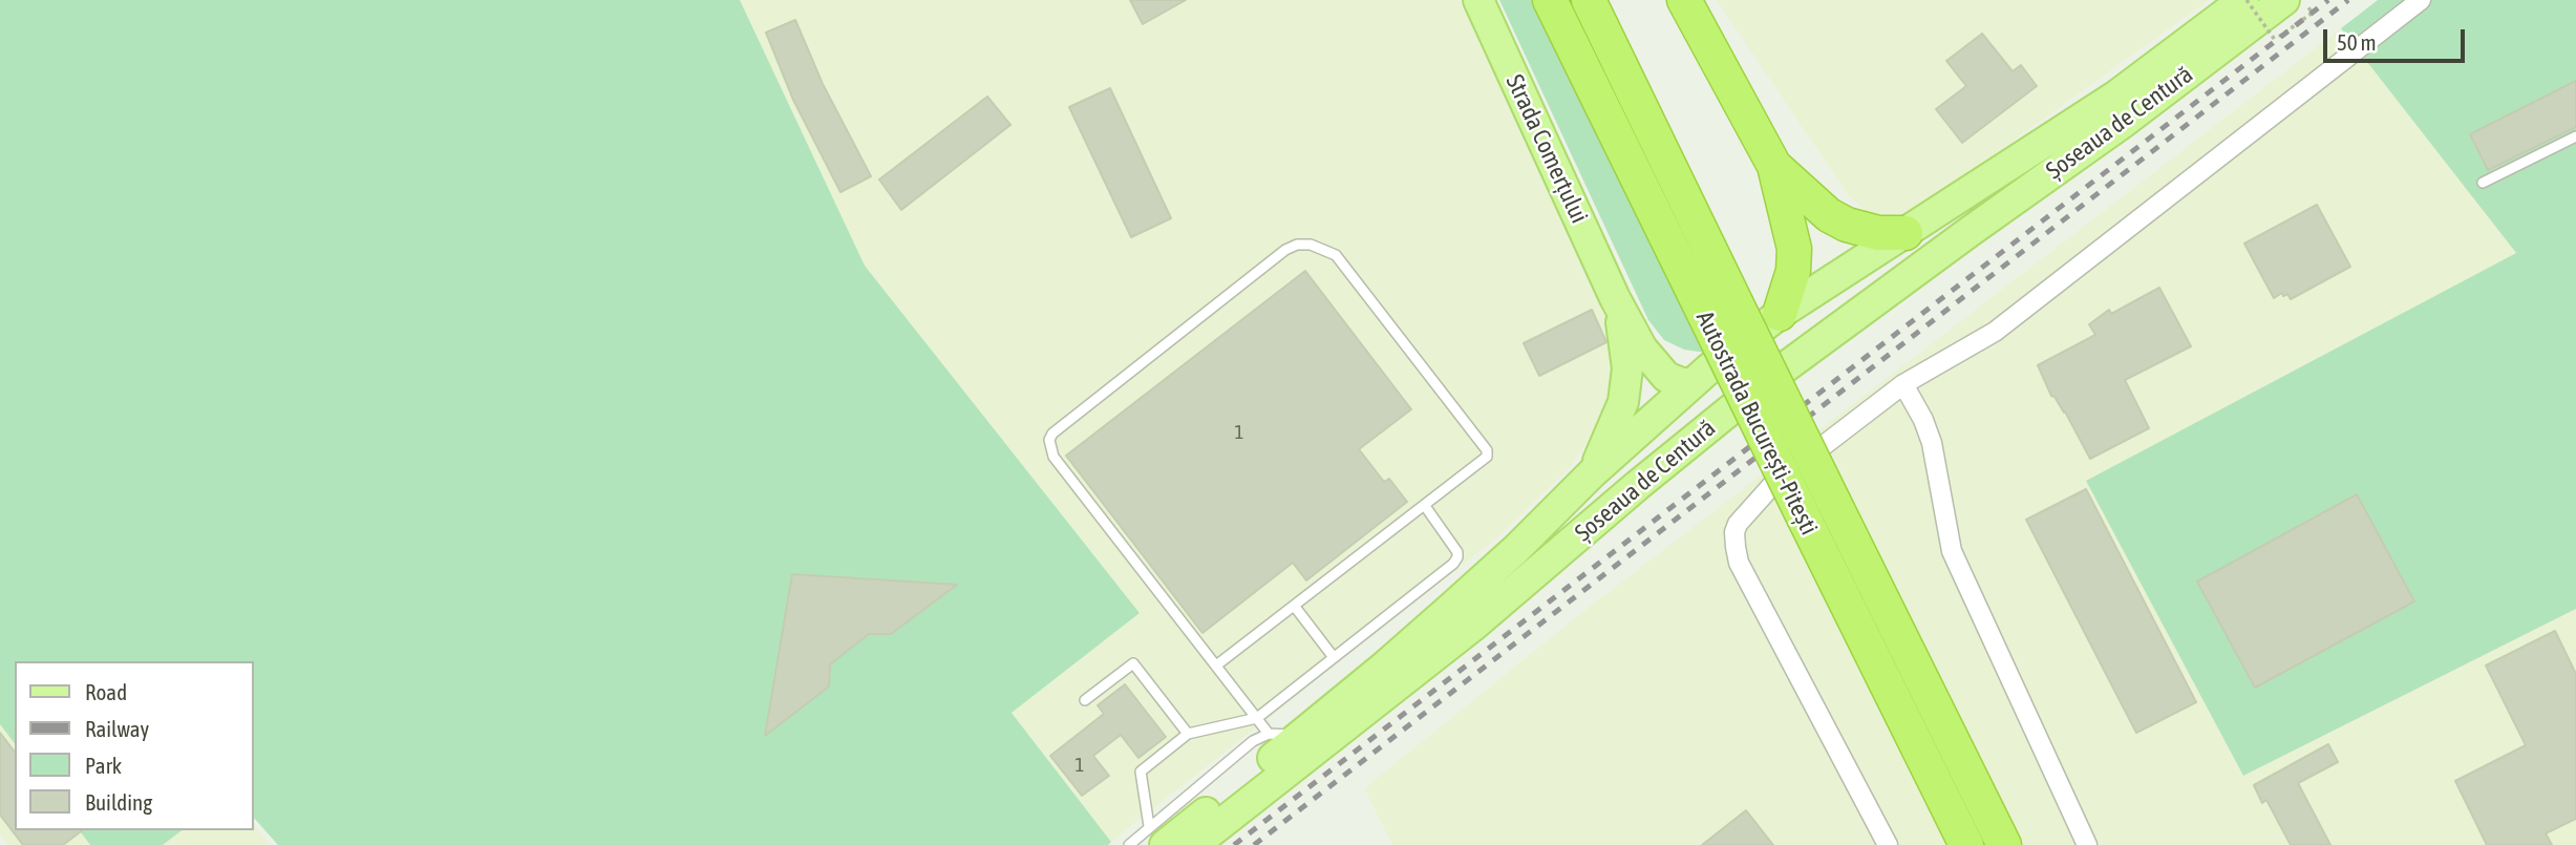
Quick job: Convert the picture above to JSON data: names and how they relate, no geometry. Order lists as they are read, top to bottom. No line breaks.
{"streets":{"highway":["Autostrada București-Pitești"],"main road":["Șoseaua de Centură","Strada Comerțului"]},"house_numbers":["1","1"],"legend":["Road","Railway","Park","Building"],"scale_bar":"50 m"}
